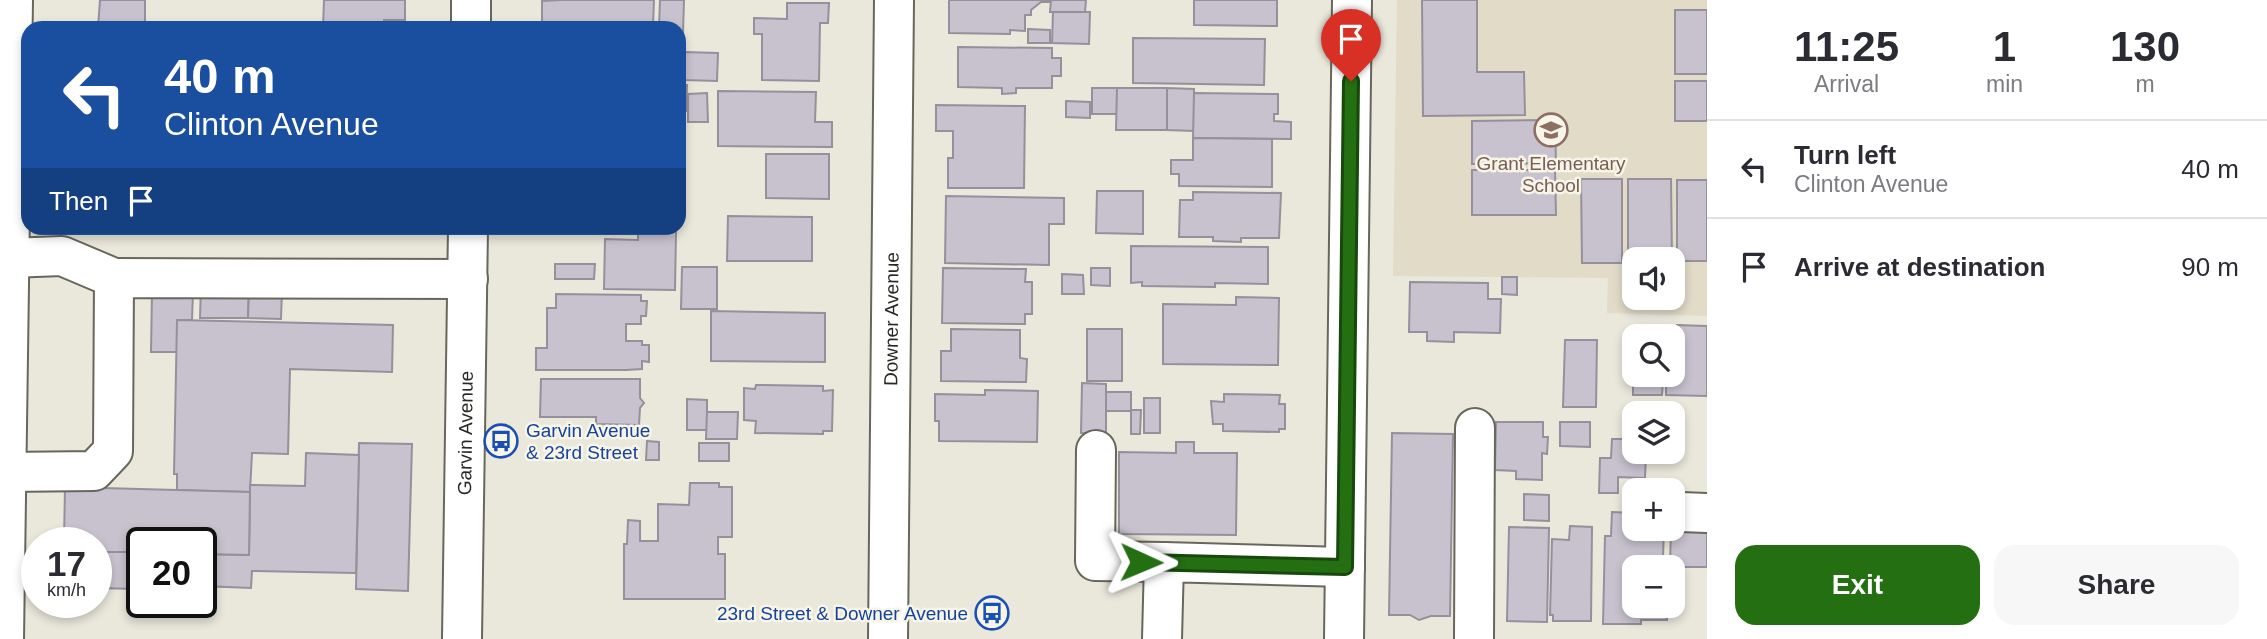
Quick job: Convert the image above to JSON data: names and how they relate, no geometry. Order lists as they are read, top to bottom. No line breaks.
{"streets":{"street":["Downer Avenue","Garvin Avenue"]},"places":{"school or university":["Grant Elementary School"],"bus stop":["Garvin Avenue & 23rd Street","23rd Street & Downer Avenue"]},"page":{"eta":["11:25","Arrival","1","min","130","m"],"turn":["40 m","Clinton Avenue"],"list":[{"name":"Turn left","note":"Clinton Avenue","value":"40 m"},{"name":"Arrive at destination","value":"90 m"}],"then":"Then","map_buttons":["+","−"],"speed":"17 km/h","limit":"20","buttons":["Exit","Share"]}}
